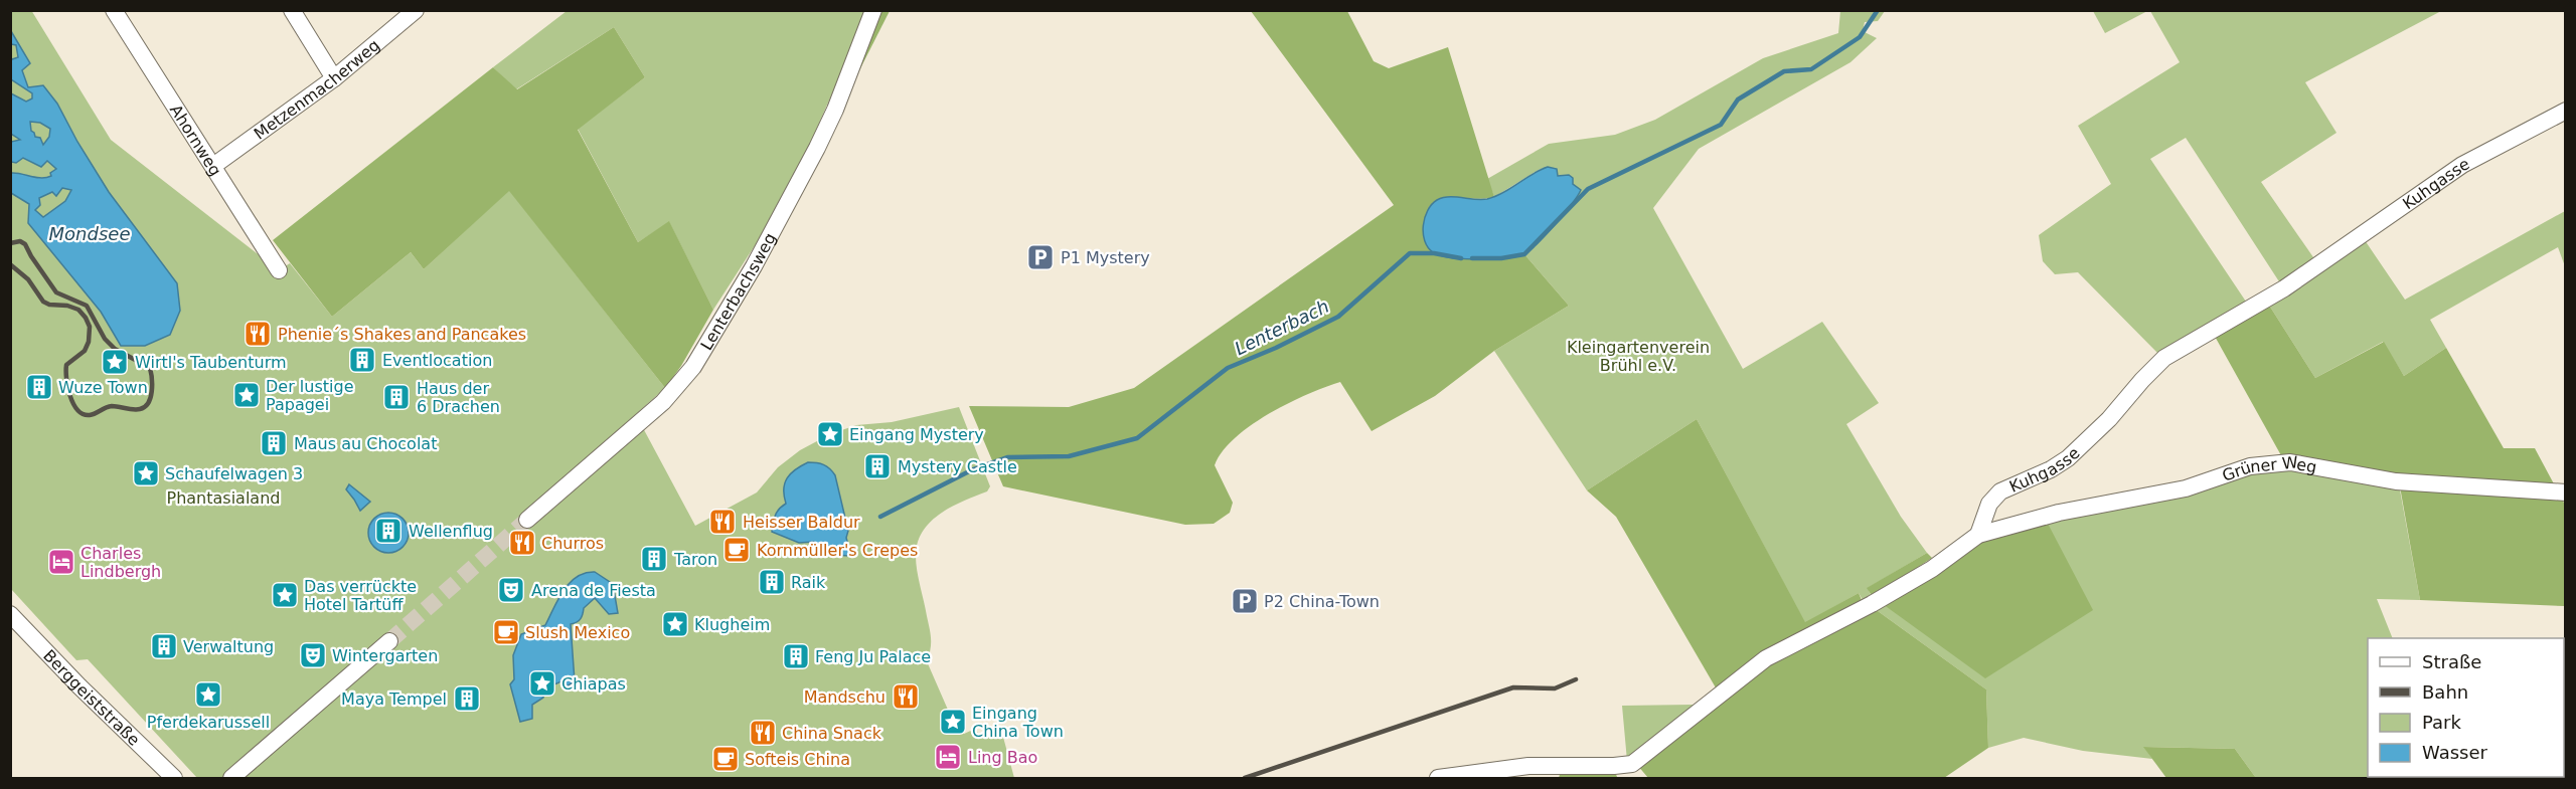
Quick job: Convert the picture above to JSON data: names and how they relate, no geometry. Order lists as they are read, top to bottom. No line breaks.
{"streets":{"street":["Metzenmacherweg","Ahornweg","Kuhgasse","Lenterbachsweg","Grüner Weg","Berggeiststraße"]},"crossings":[["Metzenmacherweg","Ahornweg"],["Kuhgasse","Grüner Weg"]],"water":["Mondsee","Lenterbach"],"parks":["Kleingartenverein Brühl e.V.","Phantasialand"],"places":{"parking":["P1 Mystery","P2 China-Town"],"restaurant":["Phenie´s Shakes and Pancakes","Heisser Baldur","Churros","Mandschu","China Snack"],"building":["Eventlocation","Wuze Town","Haus der 6 Drachen","Maus au Chocolat","Mystery Castle","Wellenflug","Taron","Raik","Verwaltung","Feng Ju Palace","Maya Tempel"],"place":["Wirtl's Taubenturm","Der lustige Papagei","Eingang Mystery","Schaufelwagen 3","Das verrückte Hotel Tartüff","Klugheim","Chiapas","Pferdekarussell","Eingang China Town"],"cafe":["Kornmüller's Crepes","Slush Mexico","Softeis China"],"hotel":["Charles Lindbergh","Ling Bao"],"theatre":["Arena de Fiesta","Wintergarten"]},"legend":["Straße","Bahn","Park","Wasser"]}
